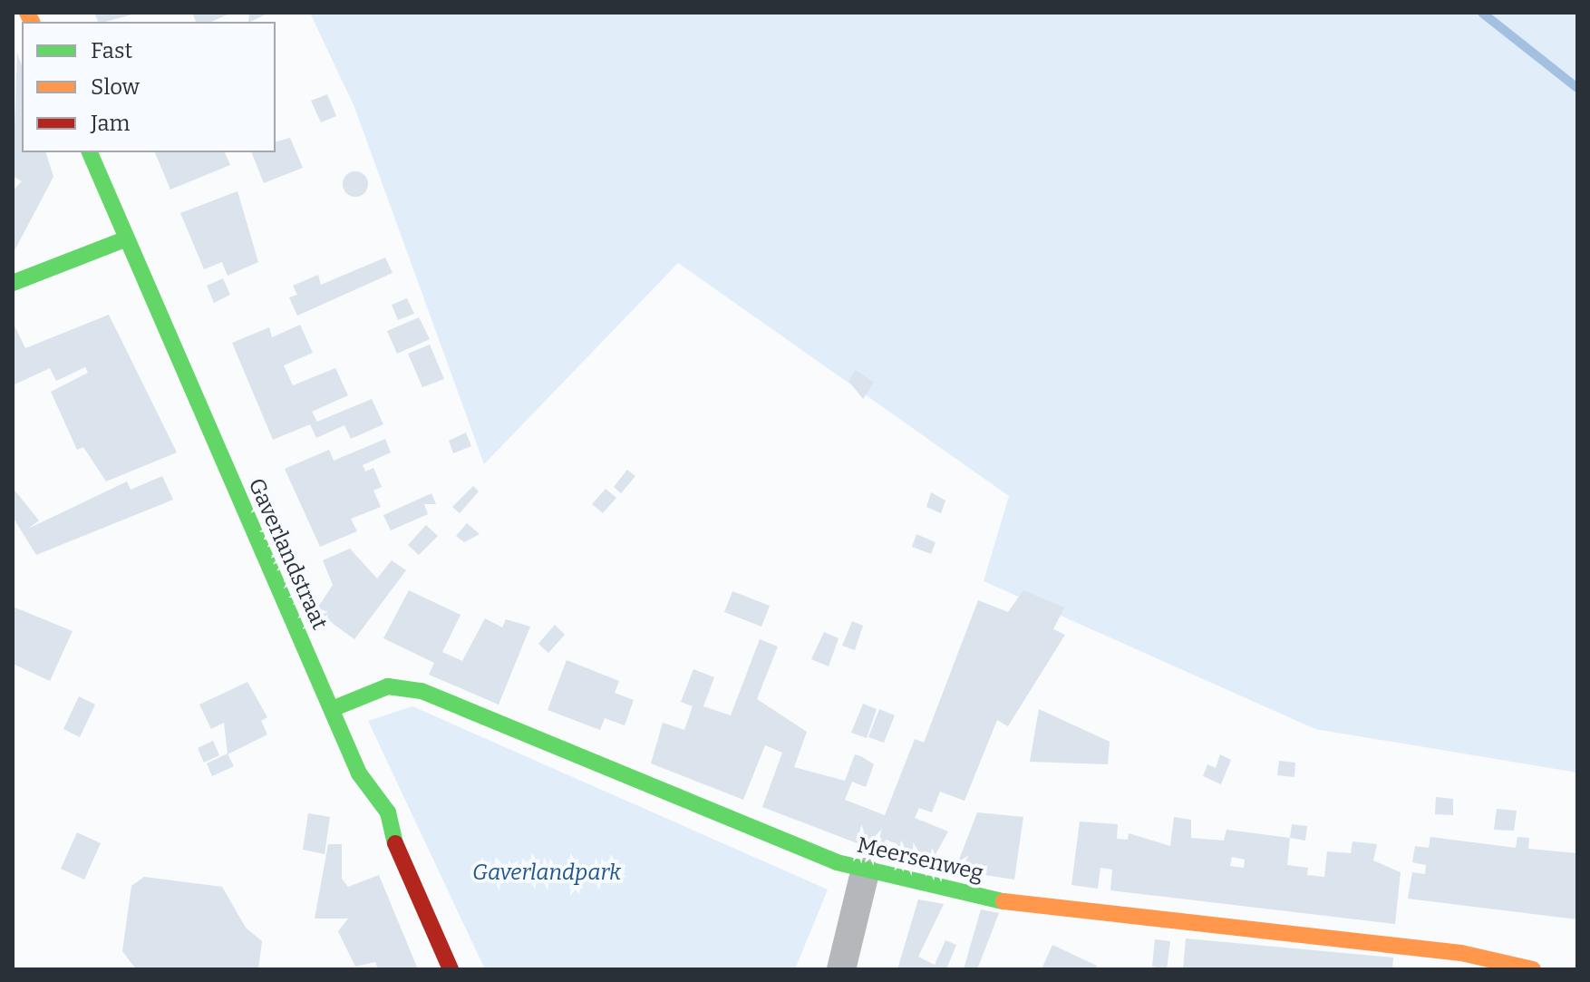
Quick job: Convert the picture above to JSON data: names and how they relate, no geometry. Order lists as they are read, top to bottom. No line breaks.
{"streets":{"street":["Gaverlandstraat","Meersenweg"]},"crossings":[["Gaverlandstraat","Meersenweg"]],"parks":["Gaverlandpark"],"legend":["Fast","Slow","Jam"]}
